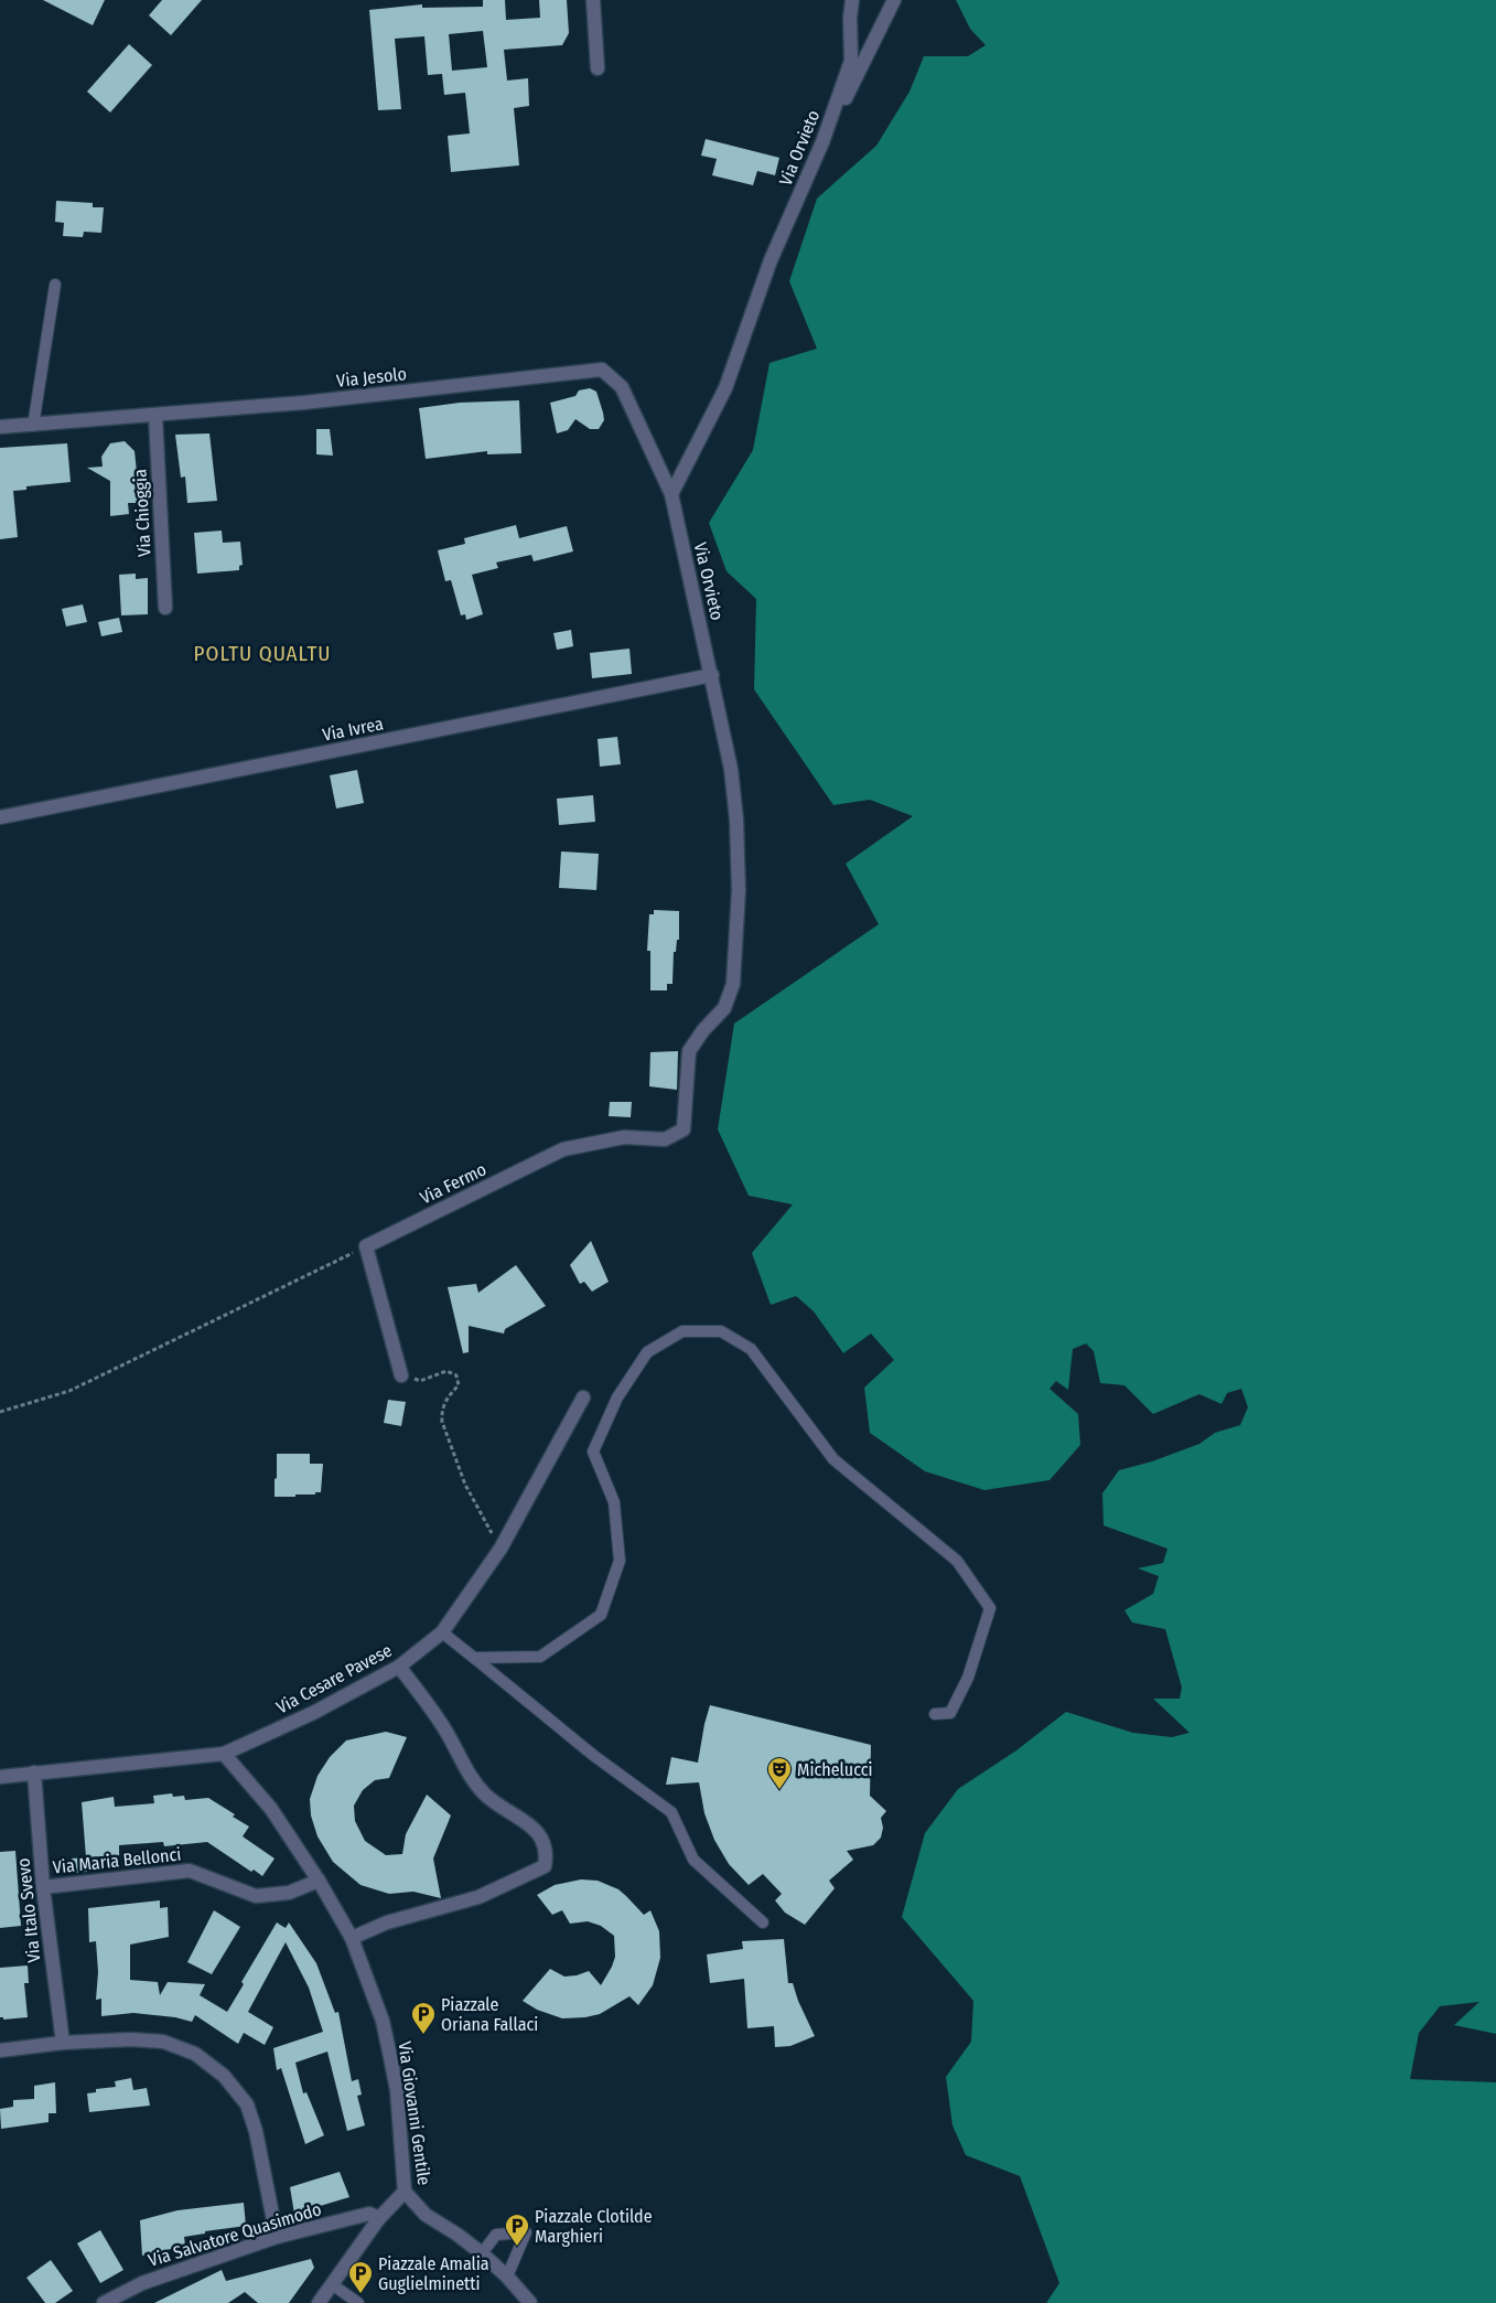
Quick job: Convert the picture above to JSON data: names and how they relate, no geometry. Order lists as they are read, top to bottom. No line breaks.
{"streets":{"street":["Via Orvieto","Via Jesolo","Via Chioggia","Via Ivrea","Via Fermo","Via Cesare Pavese","Via Maria Bellonci","Via Italo Svevo","Via Giovanni Gentile","Via Salvatore Quasimodo"]},"crossings":[["Via Orvieto","Via Jesolo"],["Via Orvieto","Via Ivrea"],["Via Orvieto","Via Fermo"],["Via Jesolo","Via Chioggia"],["Via Cesare Pavese","Via Italo Svevo"],["Via Cesare Pavese","Via Giovanni Gentile"],["Via Maria Bellonci","Via Italo Svevo"],["Via Maria Bellonci","Via Giovanni Gentile"]],"districts":["POLTU QUALTU"],"places":{"theatre":["Michelucci"],"parking":["Piazzale Oriana Fallaci","Piazzale Clotilde Marghieri","Piazzale Amalia Guglielminetti"]}}
